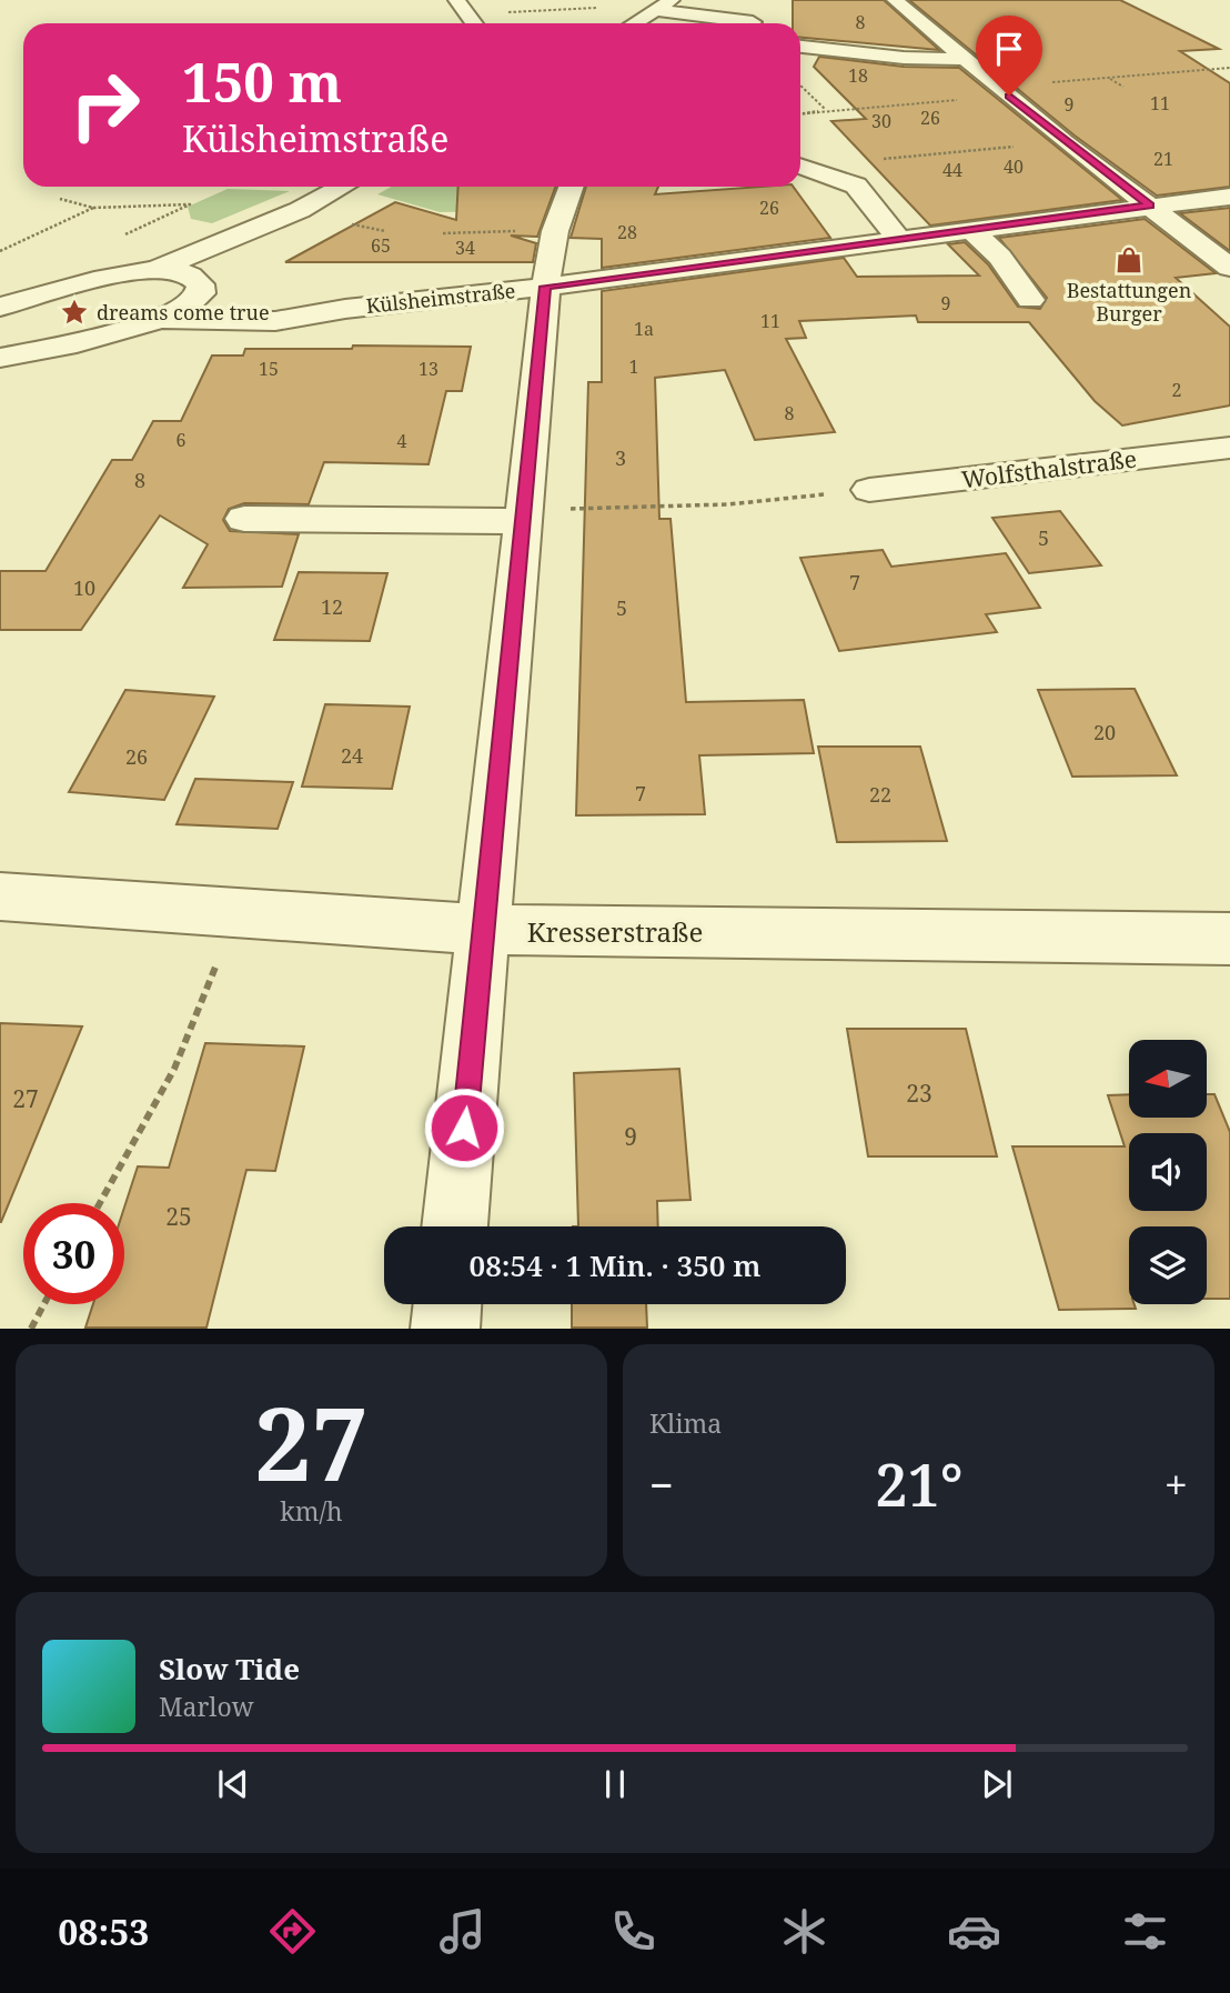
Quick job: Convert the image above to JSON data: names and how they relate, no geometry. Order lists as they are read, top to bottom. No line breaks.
{"streets":{"street":["Külsheimstraße","Wolfsthalstraße","Kresserstraße"]},"places":{"shop":["Bestattungen Burger"],"place":["dreams come true"]},"house_numbers":["8","18","11","9","26","30","21","40","44","26","28","65","34","9","11","1a","1","15","13","2","8","6","4","3","8","5","7","10","12","5","20","24","26","7","22","23","27","9","25"],"north":"left","page":{"turn":["150 m","Külsheimstraße"],"limit":"30","trip":"08:54 · 1 Min. · 350 m","tile":[["27","km/h"],"Klima"],"heat":["−","21°","+"],"song":["Slow Tide","Marlow"],"tabs":"08:53"}}
